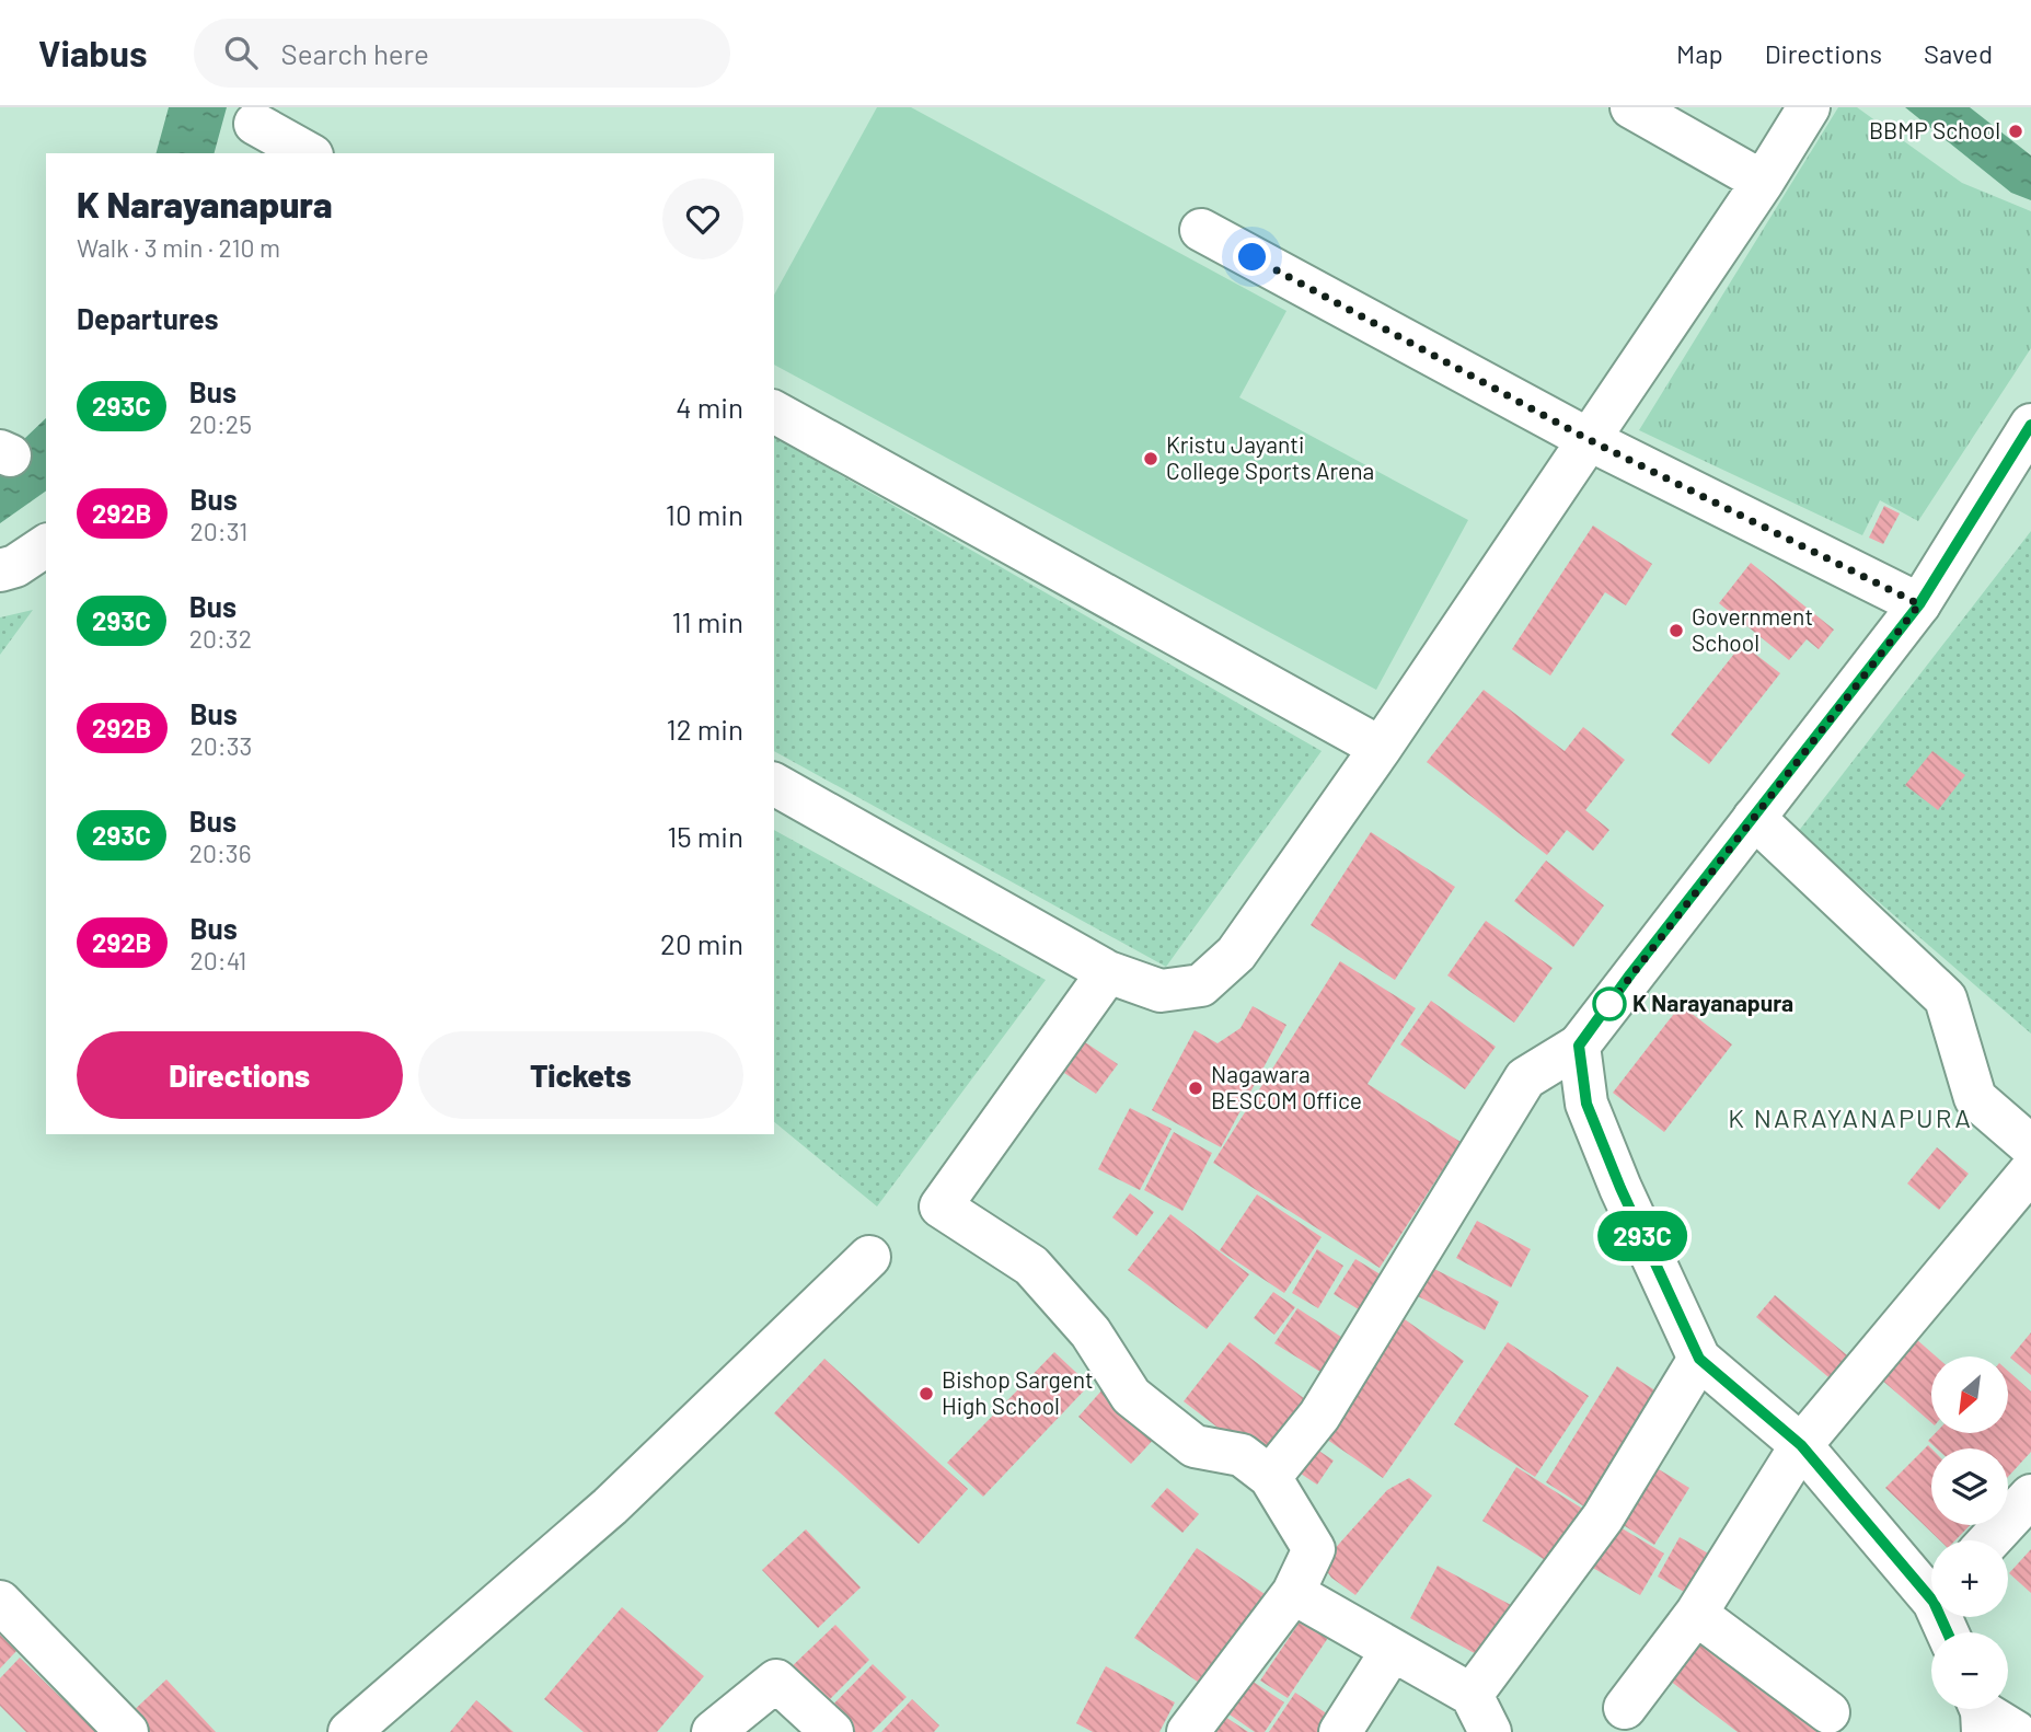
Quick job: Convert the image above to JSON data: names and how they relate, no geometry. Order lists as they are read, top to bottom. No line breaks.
{"districts":["K NARAYANAPURA"],"places":["BBMP School","Kristu Jayanti College Sports Arena","Government School","K Narayanapura","Nagawara BESCOM Office","Bishop Sargent High School"],"lines":["bus line 293C"],"north":"bottom left","page":{"header":"Viabus","search":"Search here","nav":["Map","Directions","Saved"],"on_map":"293C","heading":[["K Narayanapura","Walk · 3 min · 210 m"],"Departures"],"list":[{"mark":"293C","name":"Bus","note":"20:25","value":"4 min"},{"mark":"292B","name":"Bus","note":"20:31","value":"10 min"},{"mark":"293C","name":"Bus","note":"20:32","value":"11 min"},{"mark":"292B","name":"Bus","note":"20:33","value":"12 min"},{"mark":"293C","name":"Bus","note":"20:36","value":"15 min"},{"mark":"292B","name":"Bus","note":"20:41","value":"20 min"}],"buttons":["Directions","Tickets"],"map_buttons":["+","−"]}}
